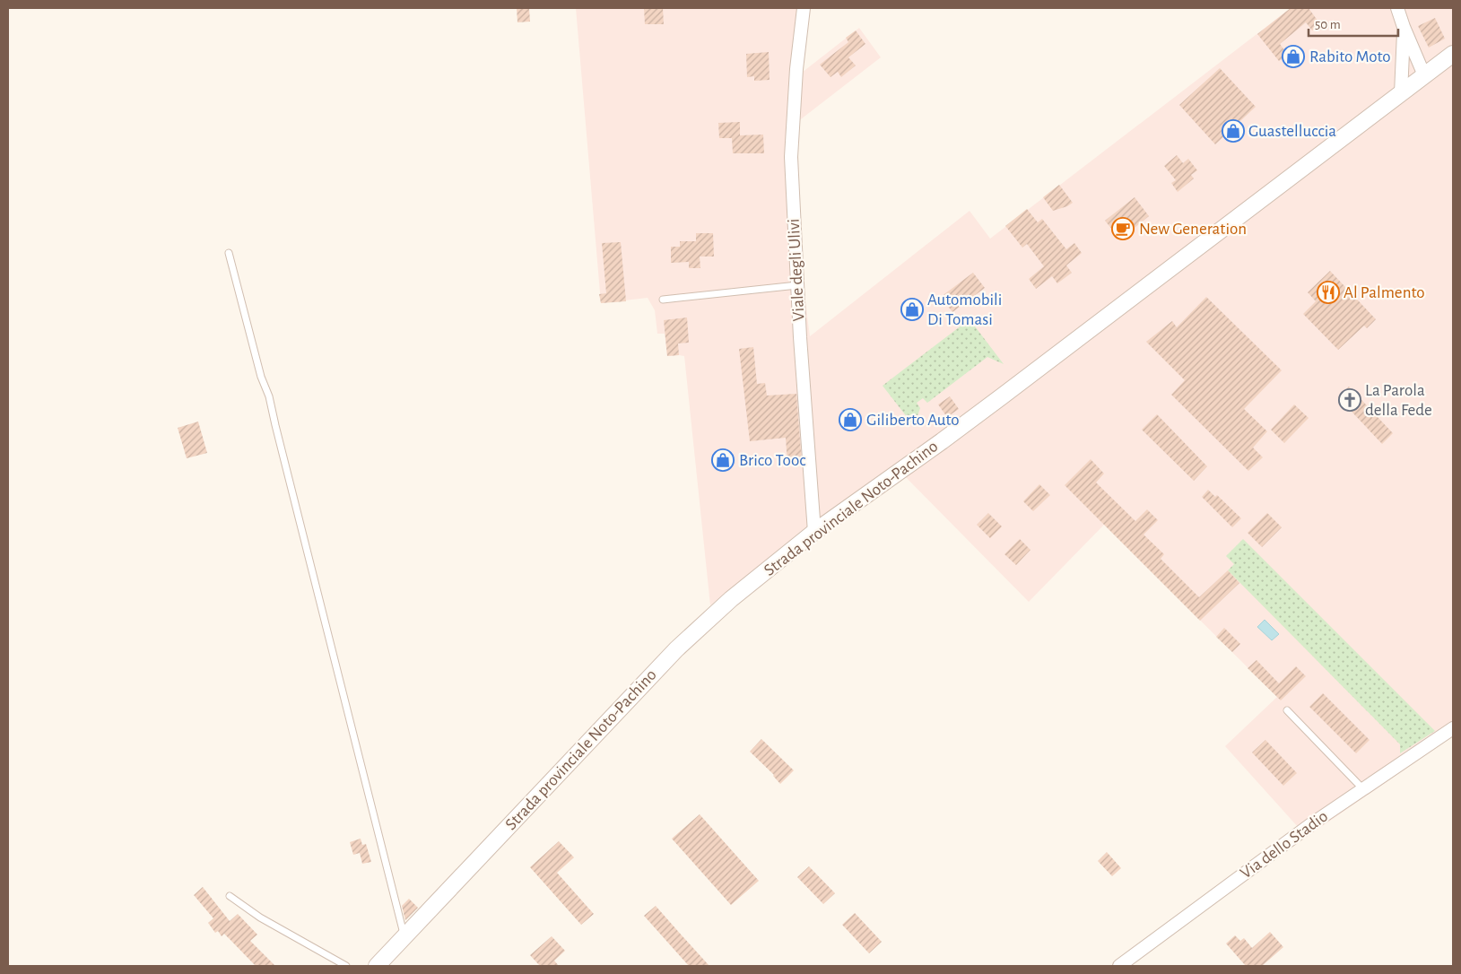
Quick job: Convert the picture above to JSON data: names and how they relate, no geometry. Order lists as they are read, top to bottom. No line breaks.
{"streets":{"street":["Viale degli Ulivi","Strada provinciale Noto-Pachino","Via dello Stadio"]},"crossings":[["Viale degli Ulivi","Strada provinciale Noto-Pachino"]],"places":{"shop":["Rabito Moto","Guastelluccia","Automobili Di Tomasi","Giliberto Auto","Brico Tooc"],"cafe":["New Generation"],"restaurant":["Al Palmento"],"church":["La Parola della Fede"]},"scale_bar":"50 m"}
